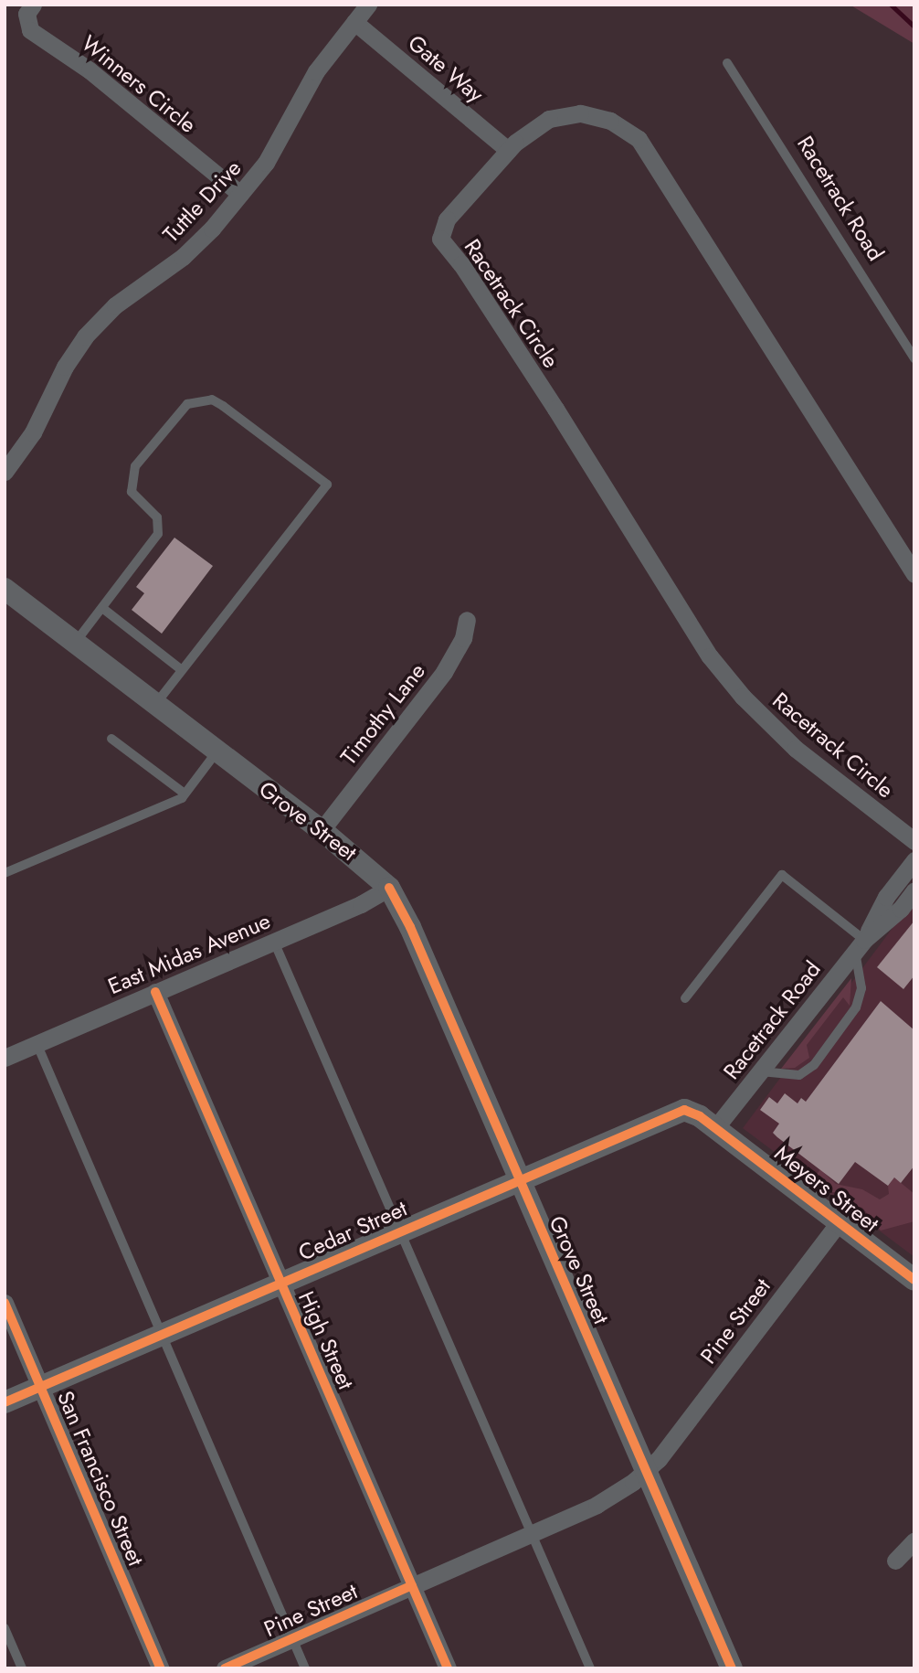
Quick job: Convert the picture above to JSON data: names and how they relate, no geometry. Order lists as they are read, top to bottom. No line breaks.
{"streets":{"street":["Gate Way","Winners Circle","Racetrack Road","Tuttle Drive","Racetrack Circle","Timothy Lane","Grove Street","East Midas Avenue","Meyers Street","Cedar Street","Pine Street","High Street","San Francisco Street"]},"crossings":[["Gate Way","Tuttle Drive"],["Gate Way","Racetrack Circle"],["Winners Circle","Tuttle Drive"],["Racetrack Road","Meyers Street"],["Racetrack Road","Cedar Street"],["Timothy Lane","Grove Street"],["Grove Street","East Midas Avenue"],["Grove Street","Cedar Street"],["Grove Street","Pine Street"],["East Midas Avenue","High Street"],["Meyers Street","Cedar Street"],["Meyers Street","Pine Street"],["Cedar Street","High Street"],["Cedar Street","San Francisco Street"],["Pine Street","High Street"]]}
